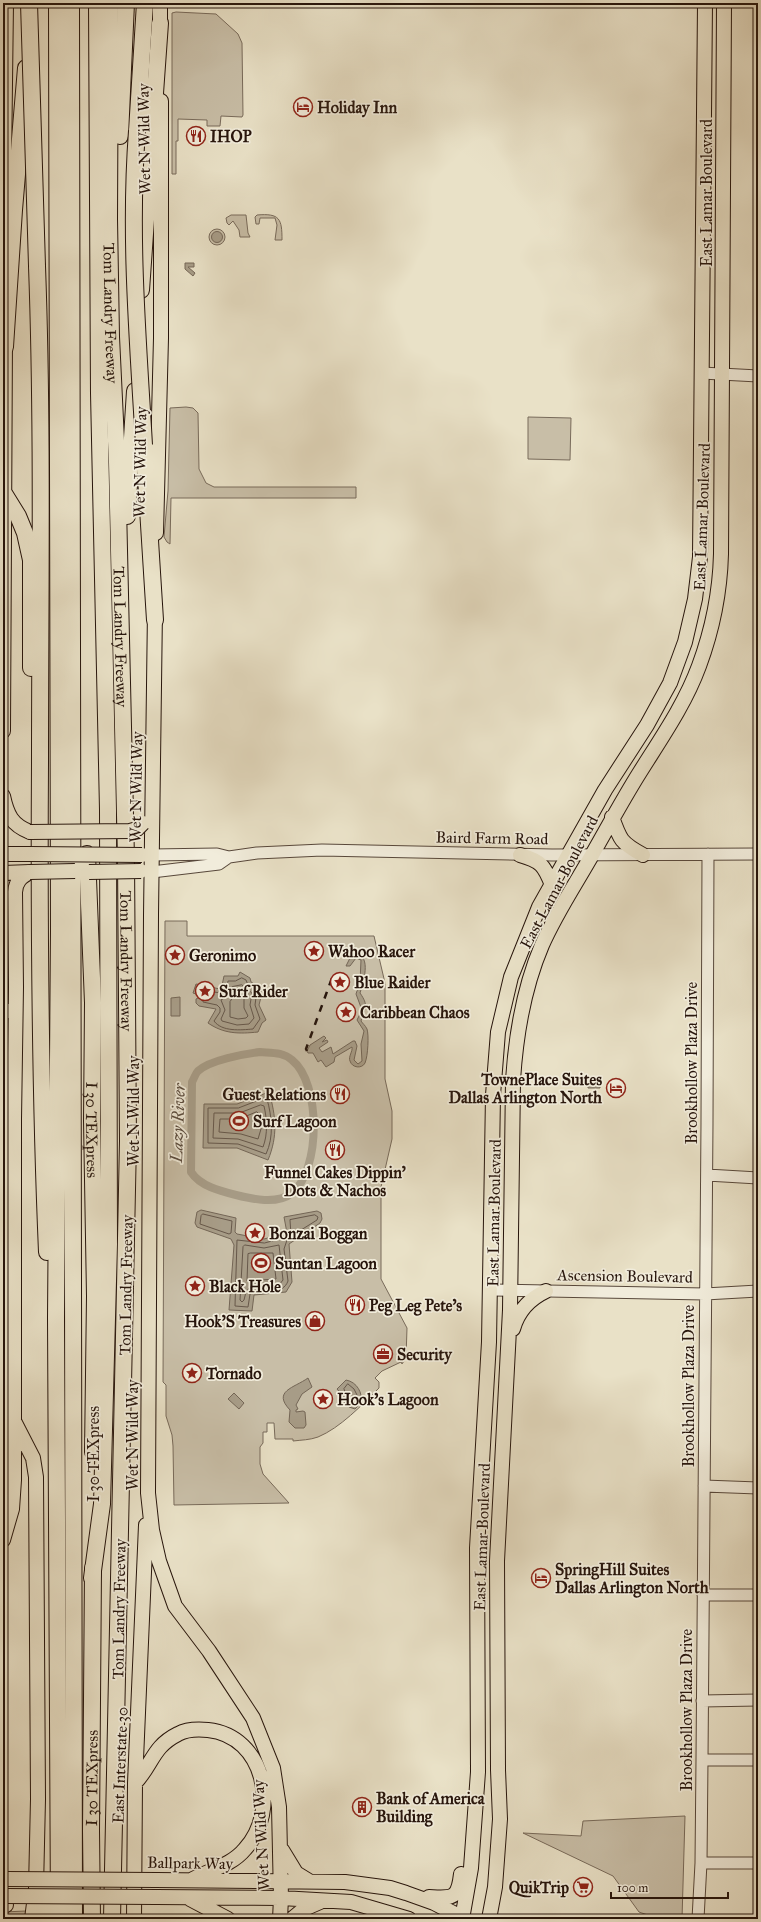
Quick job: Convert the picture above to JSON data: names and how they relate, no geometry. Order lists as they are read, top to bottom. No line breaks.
{"streets":{"highway":["Tom Landry Freeway","I 30 TEXpress"],"main road":["Wet N Wild Way","East Lamar Boulevard","East Interstate 30","Ballpark Way"],"street":["Baird Farm Road","Brookhollow Plaza Drive","Ascension Boulevard"]},"crossings":[["Wet N Wild Way","East Interstate 30"],["Wet N Wild Way","Ballpark Way"],["East Lamar Boulevard","Baird Farm Road"],["East Lamar Boulevard","Ascension Boulevard"],["East Lamar Boulevard","Ballpark Way"],["Baird Farm Road","Brookhollow Plaza Drive"],["Brookhollow Plaza Drive","Ascension Boulevard"]],"water":["Lazy River"],"places":{"hotel":["Holiday Inn","TownePlace Suites Dallas Arlington North","SpringHill Suites Dallas Arlington North"],"restaurant":["IHOP","Guest Relations","Funnel Cakes Dippin' Dots & Nachos","Peg Leg Pete's"],"place":["Wahoo Racer","Geronimo","Blue Raider","Surf Rider","Caribbean Chaos","Bonzai Boggan","Black Hole","Tornado","Hook's Lagoon"],"sports":["Surf Lagoon","Suntan Lagoon"],"shop":["Hook'S Treasures"],"office":["Security"],"building":["Bank of America Building"],"supermarket":["QuikTrip"]},"scale_bar":"100 m"}
